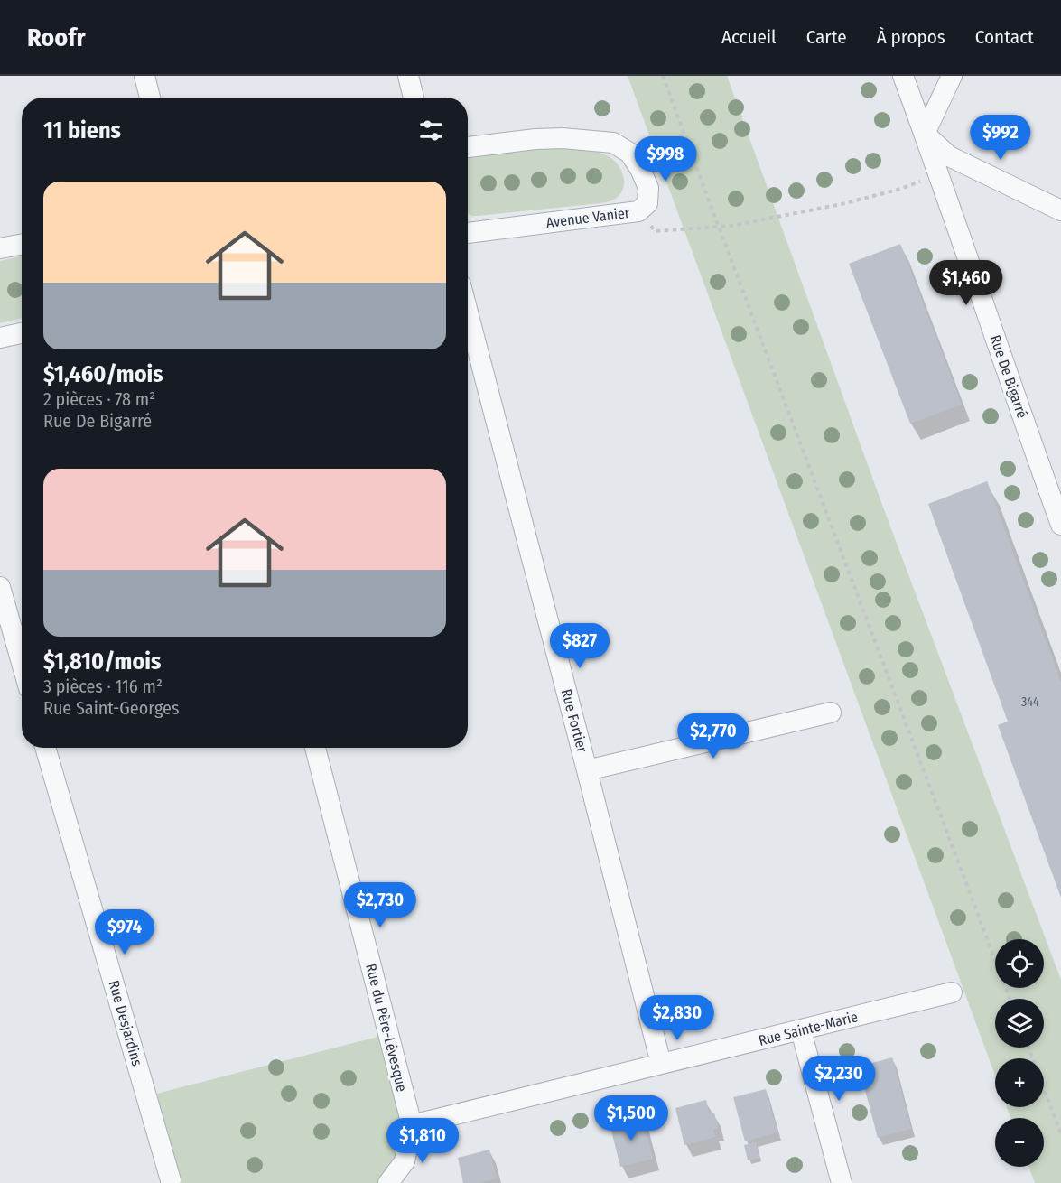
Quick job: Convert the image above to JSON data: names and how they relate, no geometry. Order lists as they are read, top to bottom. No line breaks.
{"streets":{"street":["Avenue Vanier","Rue De Bigarré","Rue Fortier","Rue Desjardins","Rue du Père-Lévesque","Rue Sainte-Marie"]},"crossings":[["Rue Fortier","Rue Sainte-Marie"],["Rue du Père-Lévesque","Rue Sainte-Marie"]],"house_numbers":["344"],"page":{"header":"Roofr","nav":["Accueil","Carte","À propos","Contact"],"heading":"11 biens","price":["$992","$998","$1,460","$827","$2,770","$2,730","$974","$2,830","$2,230","$1,500","$1,810"],"list":[{"name":"$1,460/mois","note":"2 pièces · 78 m² · Rue De Bigarré"},{"name":"$1,810/mois","note":"3 pièces · 116 m² · Rue Saint-Georges"}],"map_buttons":["+","−"]}}
